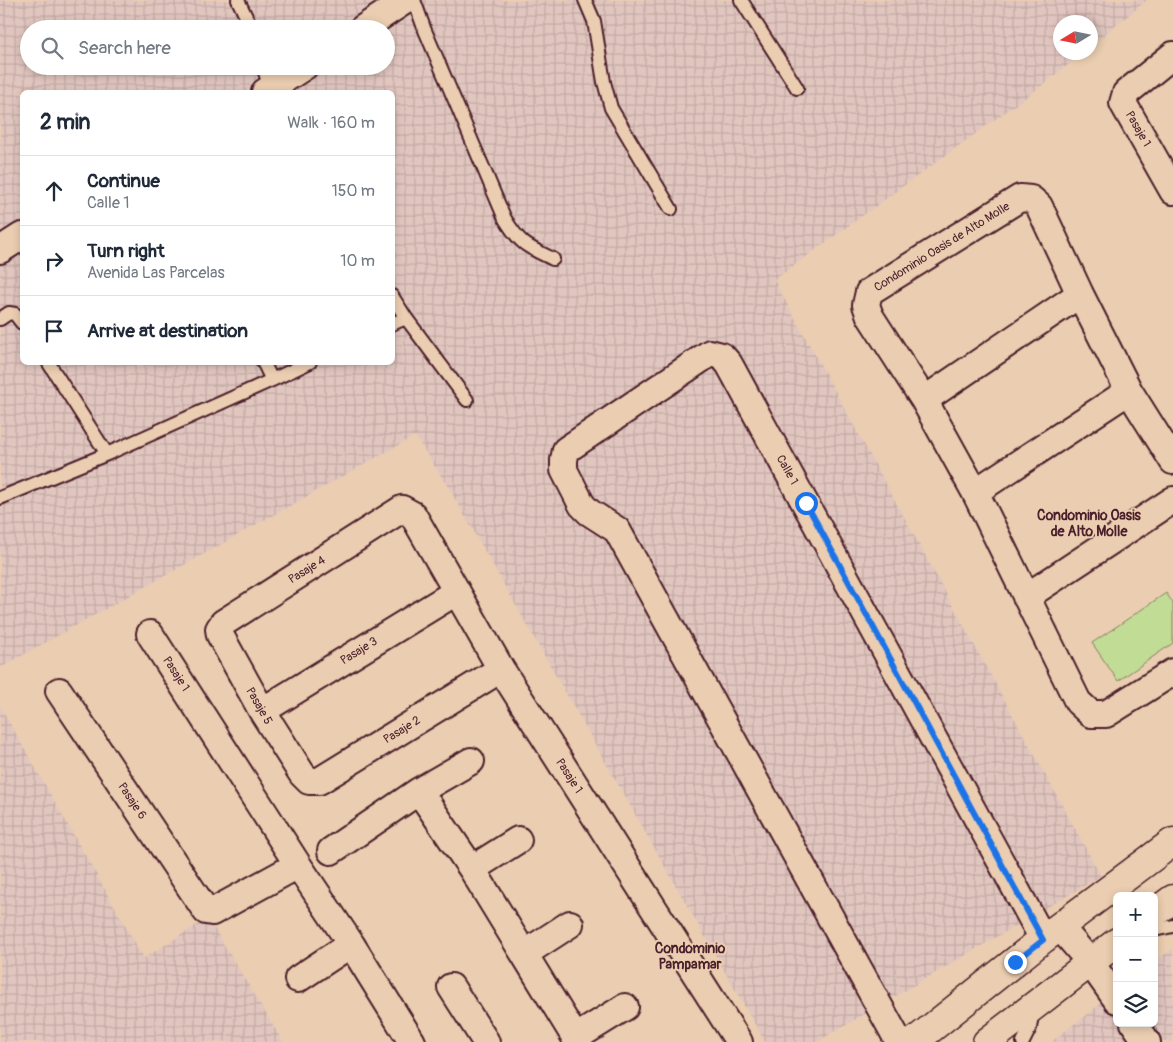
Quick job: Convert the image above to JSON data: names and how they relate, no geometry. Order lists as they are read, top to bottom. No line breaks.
{"streets":{"street":["Pasaje 1","Condominio Oasis de Alto Molle","Calle 1","Pasaje 4","Pasaje 3","Pasaje 5","Pasaje 2","Pasaje 6"]},"crossings":[["Pasaje 1","Pasaje 4"],["Pasaje 1","Pasaje 3"],["Pasaje 1","Pasaje 2"],["Pasaje 1","Pasaje 6"],["Pasaje 4","Pasaje 5"],["Pasaje 3","Pasaje 5"],["Pasaje 5","Pasaje 2"]],"districts":["Condominio Oasis de Alto Molle","Condominio Pampamar"],"north":"left","page":{"search":"Search here","heading":["2 min","Walk · 160 m"],"list":[["Continue","Calle 1","150 m"],["Turn right","Avenida Las Parcelas","10 m"],"Arrive at destination"],"map_buttons":["+","−"]}}
